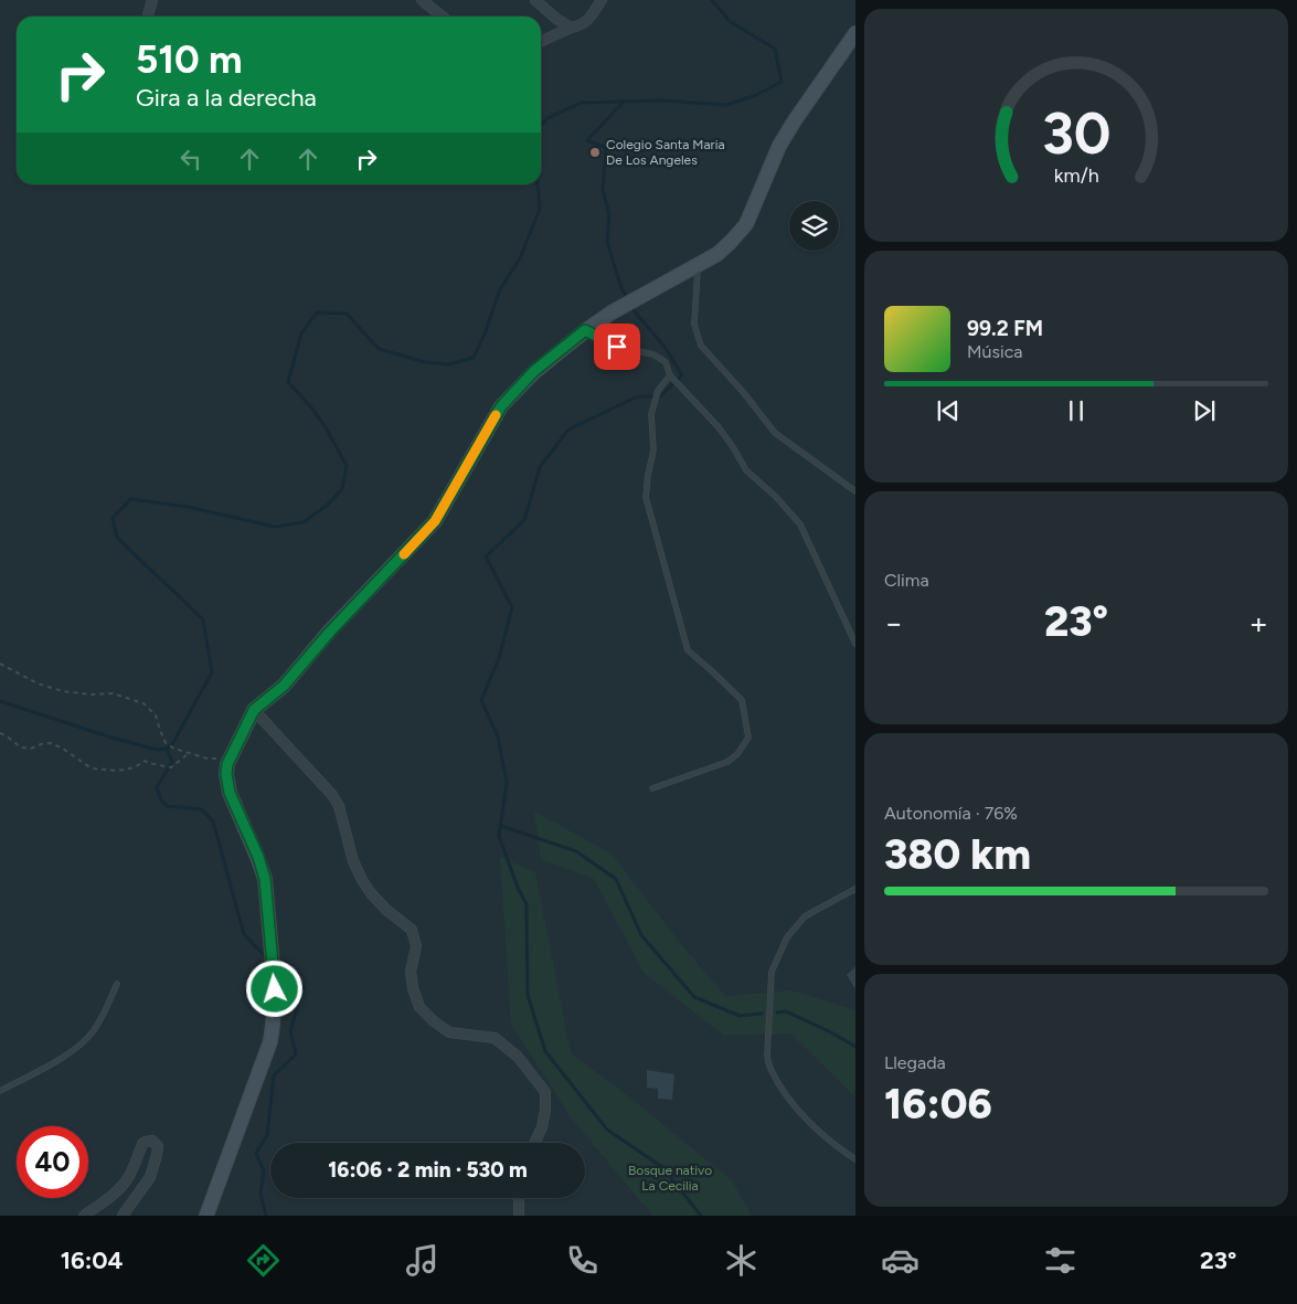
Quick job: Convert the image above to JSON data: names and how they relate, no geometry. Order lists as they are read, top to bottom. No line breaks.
{"parks":["Bosque nativo La Cecilia"],"places":["Colegio Santa Maria De Los Angeles"],"page":{"turn":["510 m","Gira a la derecha"],"song":["99.2 FM","Música"],"tile":["Clima",["Autonomía · 76%","380 km"],["Llegada","16:06"]],"heat":["−","23°","+"],"limit":"40","trip":"16:06 · 2 min · 530 m","tabs":["16:04","23°"],"gauge":["30","km/h"]}}
